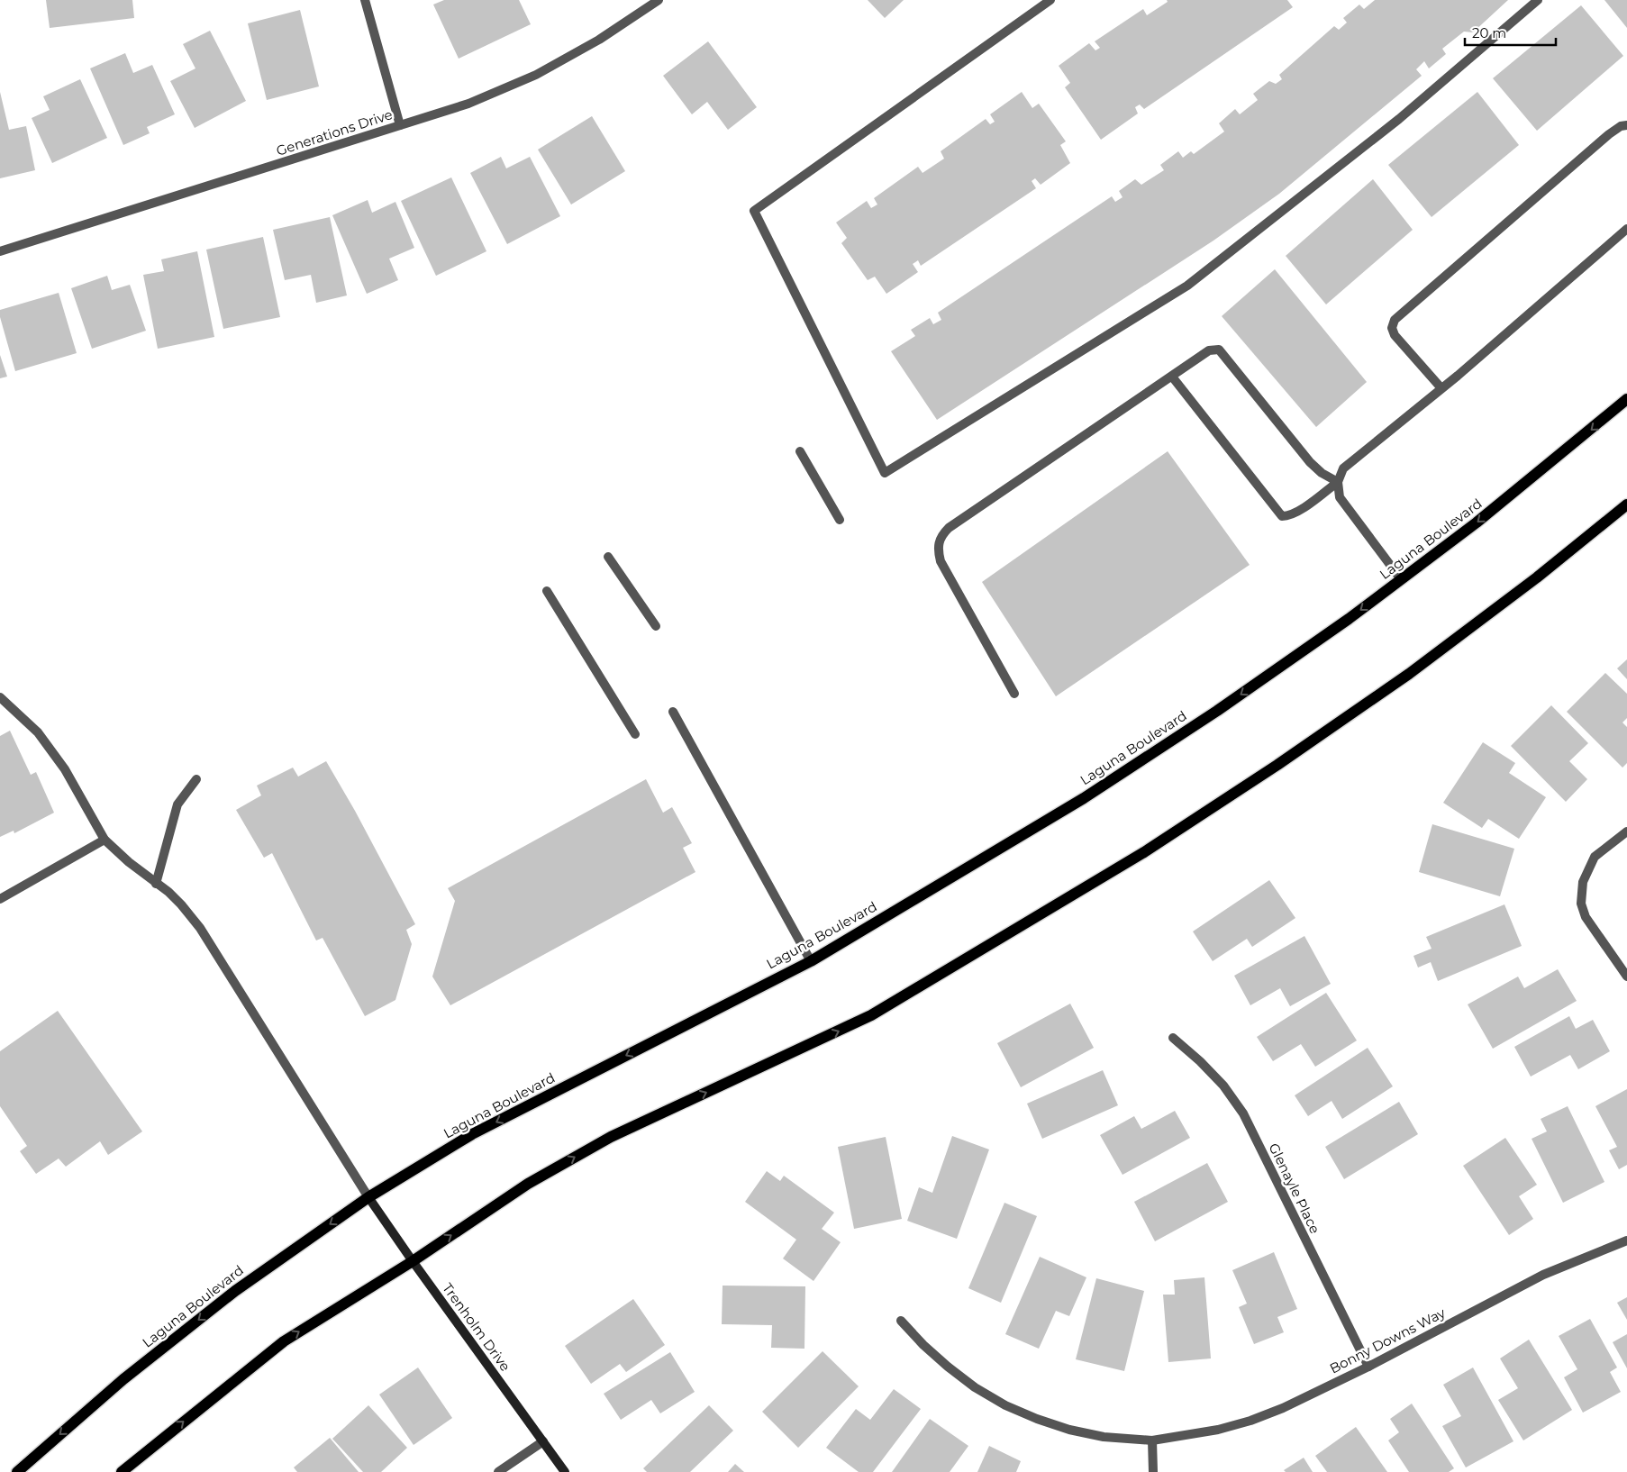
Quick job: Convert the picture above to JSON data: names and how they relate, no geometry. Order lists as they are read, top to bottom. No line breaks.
{"streets":{"main road":["Laguna Boulevard"],"street":["Generations Drive","Glenayle Place","Trenholm Drive","Bonny Downs Way"]},"crossings":[["Laguna Boulevard","Trenholm Drive"],["Glenayle Place","Bonny Downs Way"]],"scale_bar":"20 m"}
